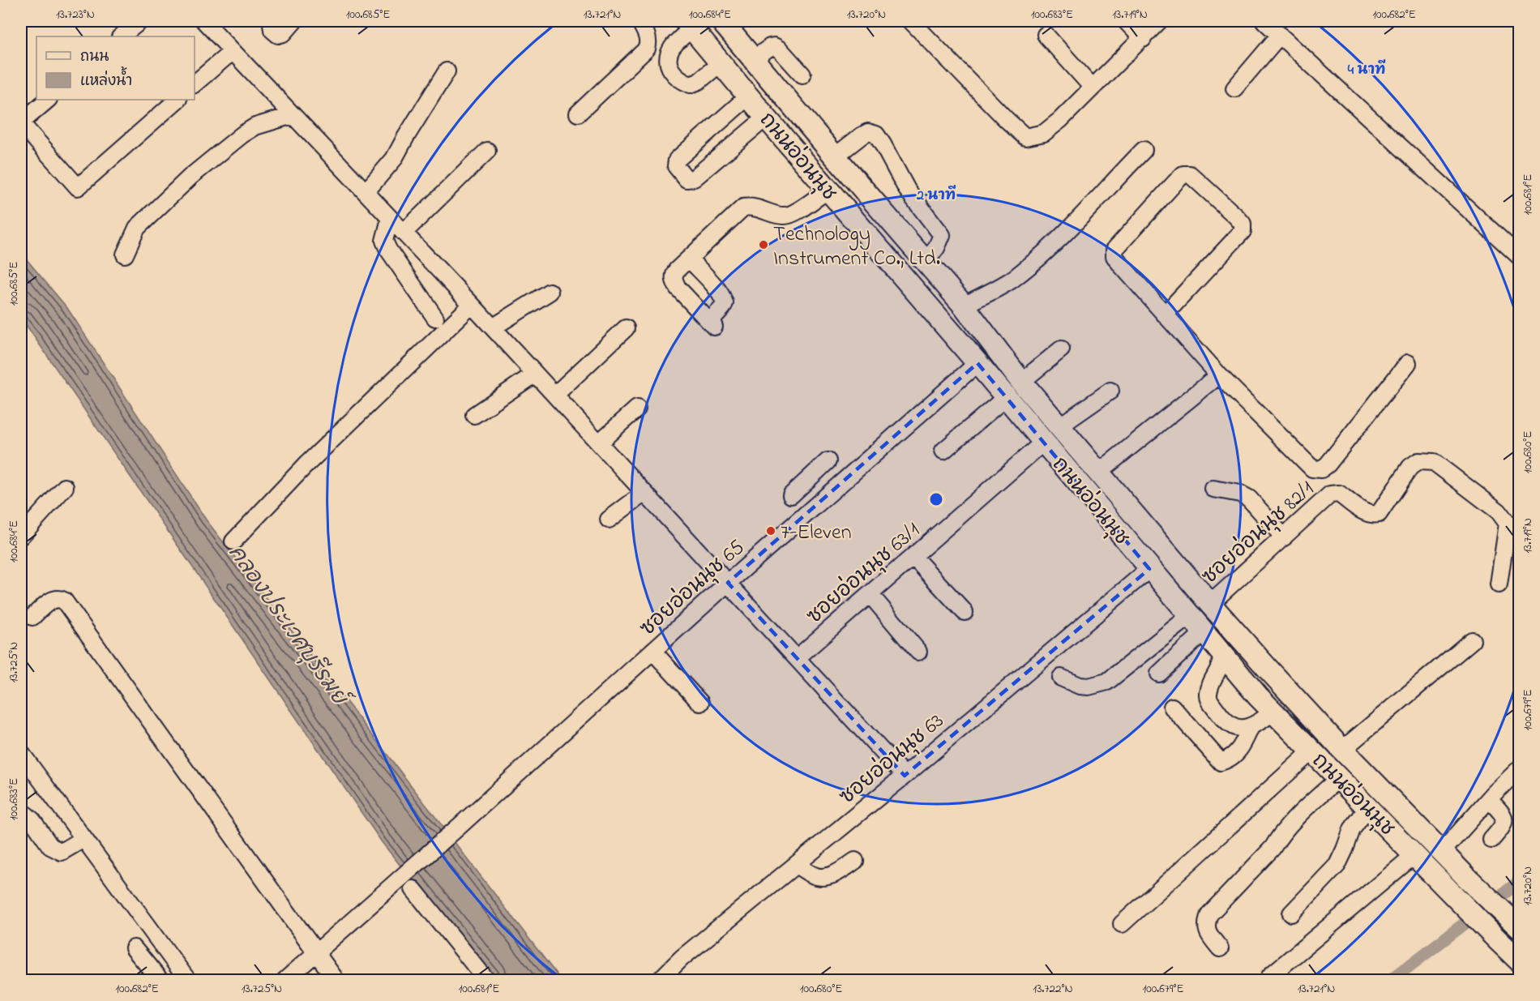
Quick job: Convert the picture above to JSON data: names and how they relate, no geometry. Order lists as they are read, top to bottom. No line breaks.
{"streets":{"main road":["ถนนอ่อนนุช"],"street":["ซอยอ่อนนุช 82/1","ซอยอ่อนนุช 63/1","ซอยอ่อนนุช 65","ซอยอ่อนนุช 63"]},"crossings":[["ถนนอ่อนนุช","ซอยอ่อนนุช 82/1"],["ถนนอ่อนนุช","ซอยอ่อนนุช 63/1"],["ถนนอ่อนนุช","ซอยอ่อนนุช 65"],["ถนนอ่อนนุช","ซอยอ่อนนุช 63"]],"water":["คลองประเวศบุรีรมย์"],"places":["Technology Instrument Co., Ltd.","7-Eleven"],"legend":["ถนน","แหล่งน้ำ"],"coordinates":["13.723°N","100.685°E","13.721°N","100.684°E","13.720°N","100.683°E","13.719°N","100.682°E","100.681°E","100.680°E","13.725°N","100.679°E","13.722°N"],"rings":["4 นาที","2 นาที"]}
